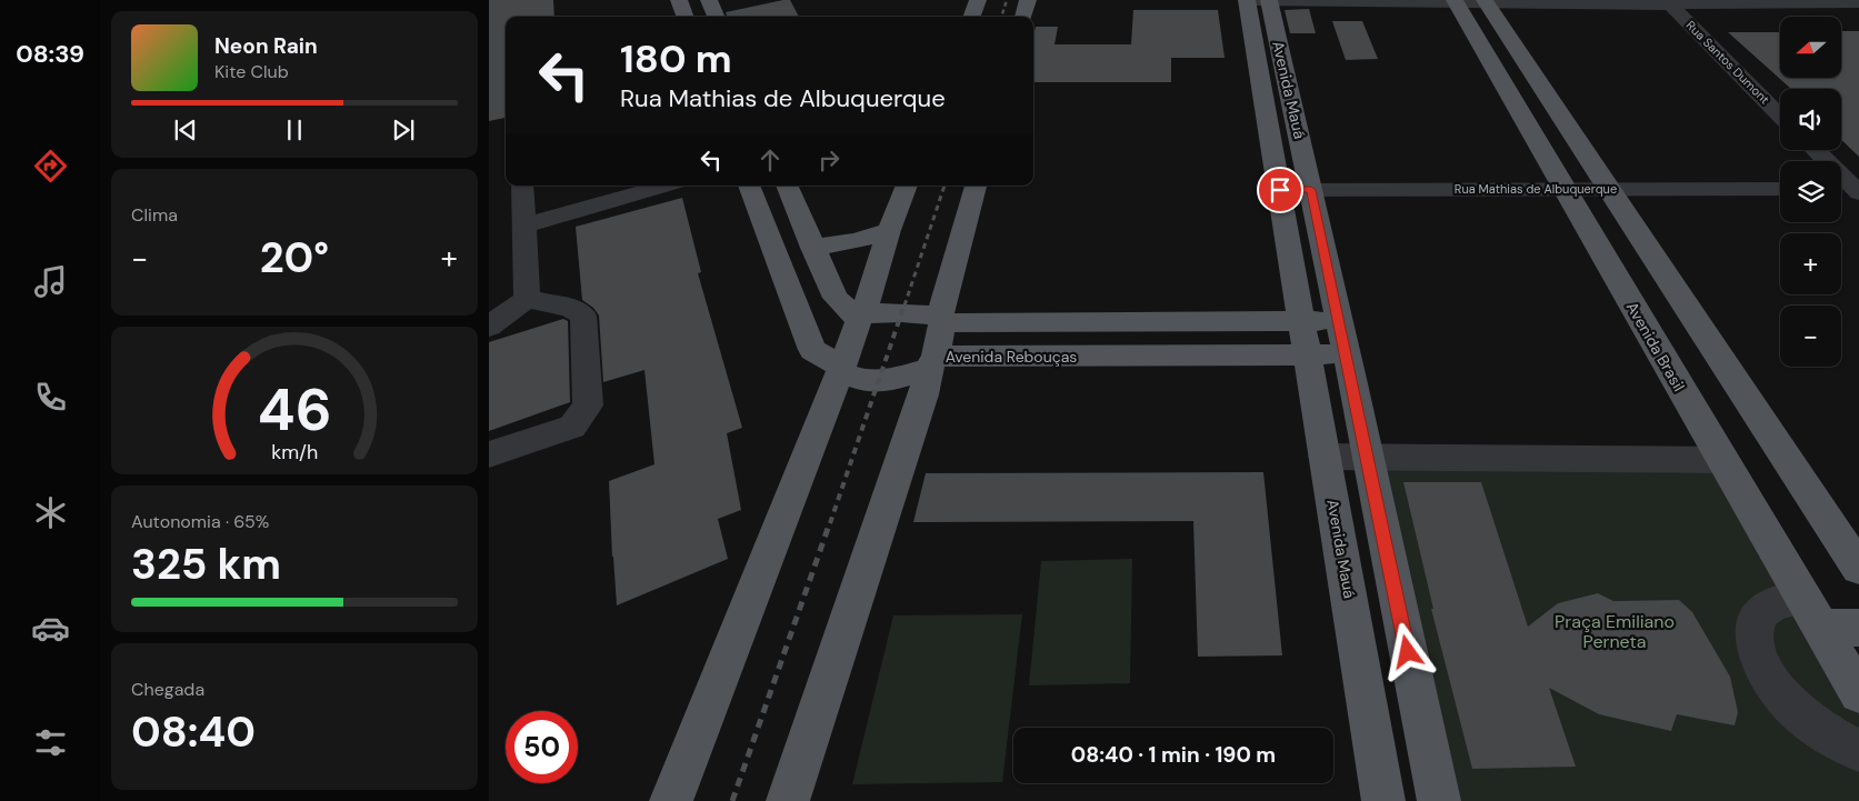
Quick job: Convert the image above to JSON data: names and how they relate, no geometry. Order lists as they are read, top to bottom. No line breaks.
{"streets":{"main road":["Avenida Mauá","Avenida Brasil","Avenida Rebouças"],"street":["Rua Santos Dumont","Rua Mathias de Albuquerque"]},"crossings":[["Avenida Mauá","Rua Mathias de Albuquerque"],["Avenida Mauá","Avenida Rebouças"],["Rua Mathias de Albuquerque","Avenida Brasil"]],"parks":["Praça Emiliano Perneta"],"north":"left","page":{"tabs":"08:39","map_buttons":["+","−"],"turn":["180 m","Rua Mathias de Albuquerque"],"song":["Neon Rain","Kite Club"],"tile":["Clima",["Autonomia · 65%","325 km"],["Chegada","08:40"]],"heat":["−","20°","+"],"limit":"50","trip":"08:40 · 1 min · 190 m","gauge":["46","km/h"]}}
